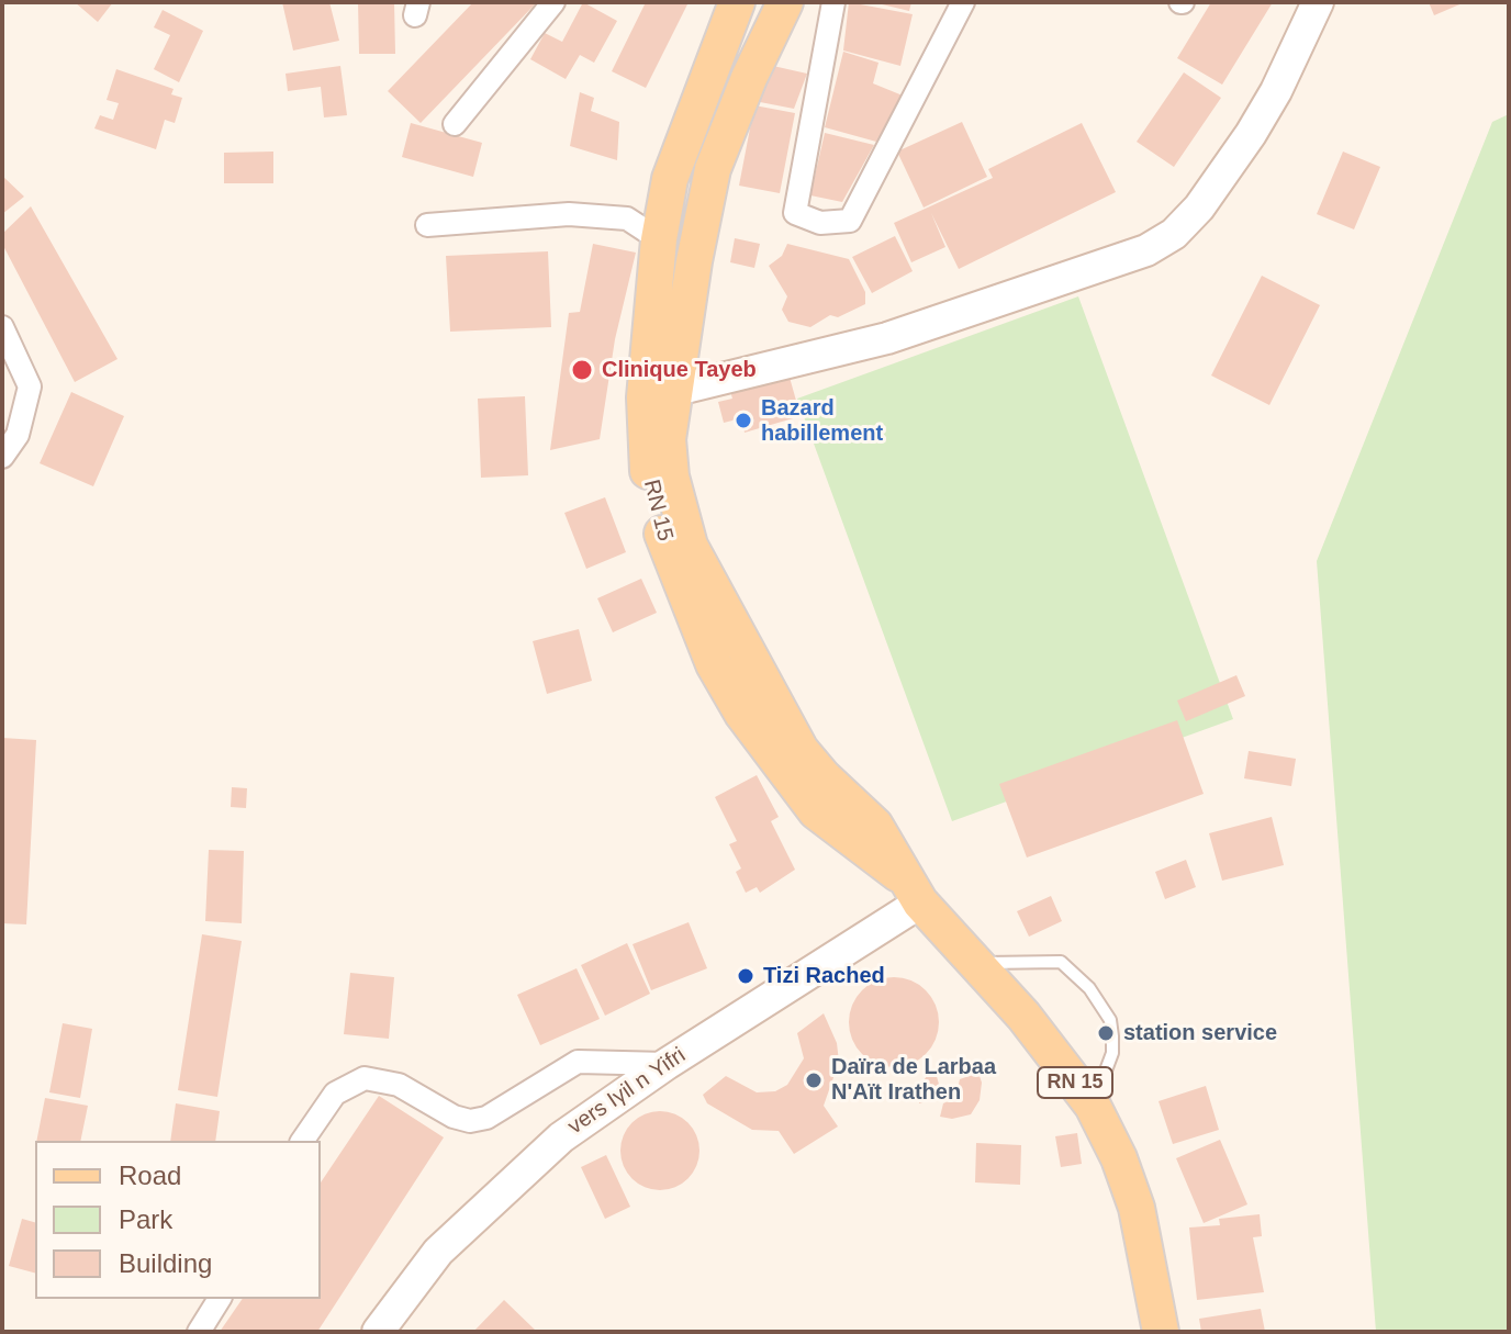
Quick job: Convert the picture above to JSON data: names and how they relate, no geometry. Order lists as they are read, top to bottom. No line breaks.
{"streets":{"main road":["RN 15","vers Iγil n Yifri"]},"crossings":[["RN 15","vers Iγil n Yifri"]],"places":["Clinique Tayeb","Bazard habillement","Tizi Rached","station service","Daïra de Larbaa N'Aït Irathen"],"legend":["Road","Park","Building"]}
